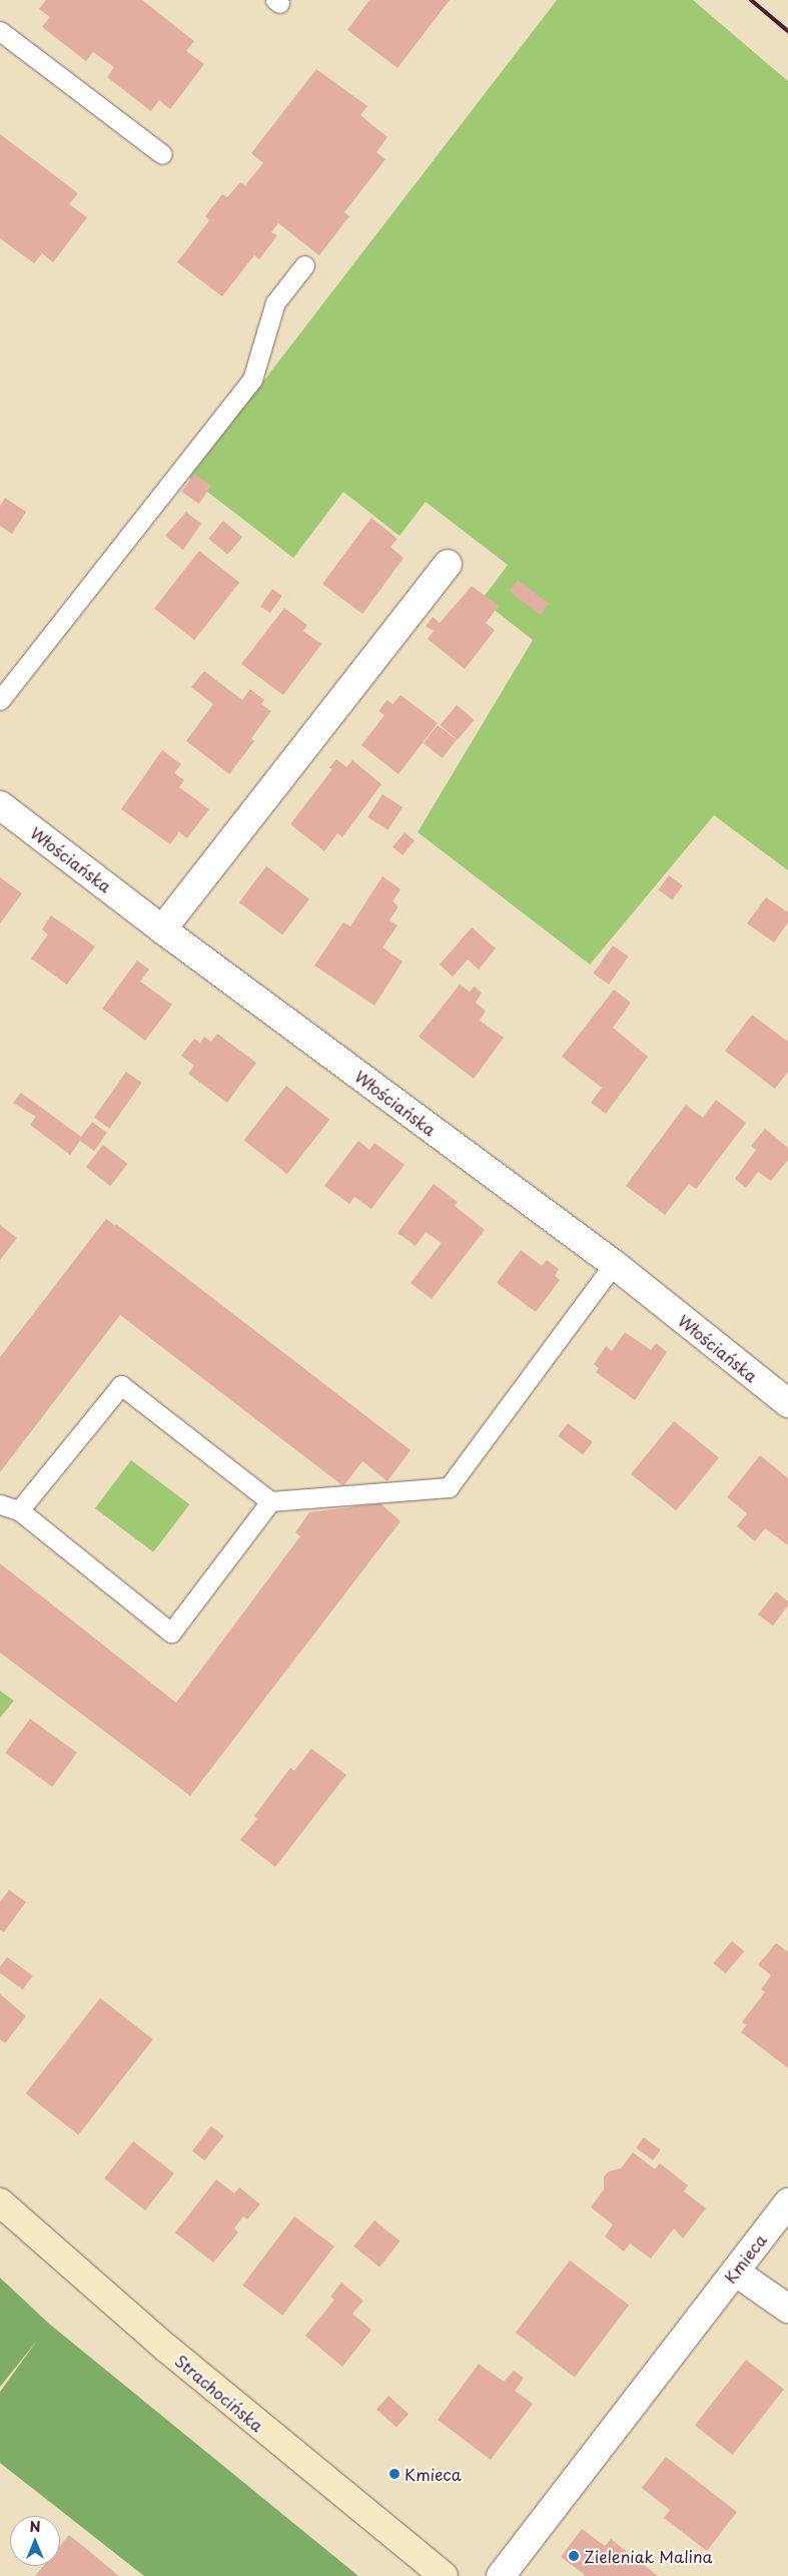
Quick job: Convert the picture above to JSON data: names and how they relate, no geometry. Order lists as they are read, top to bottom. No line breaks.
{"streets":{"main road":["Strachocińska"],"street":["Włościańska","Kmieca"]},"places":["Kmieca","Zieleniak Malina"],"north":"top"}
